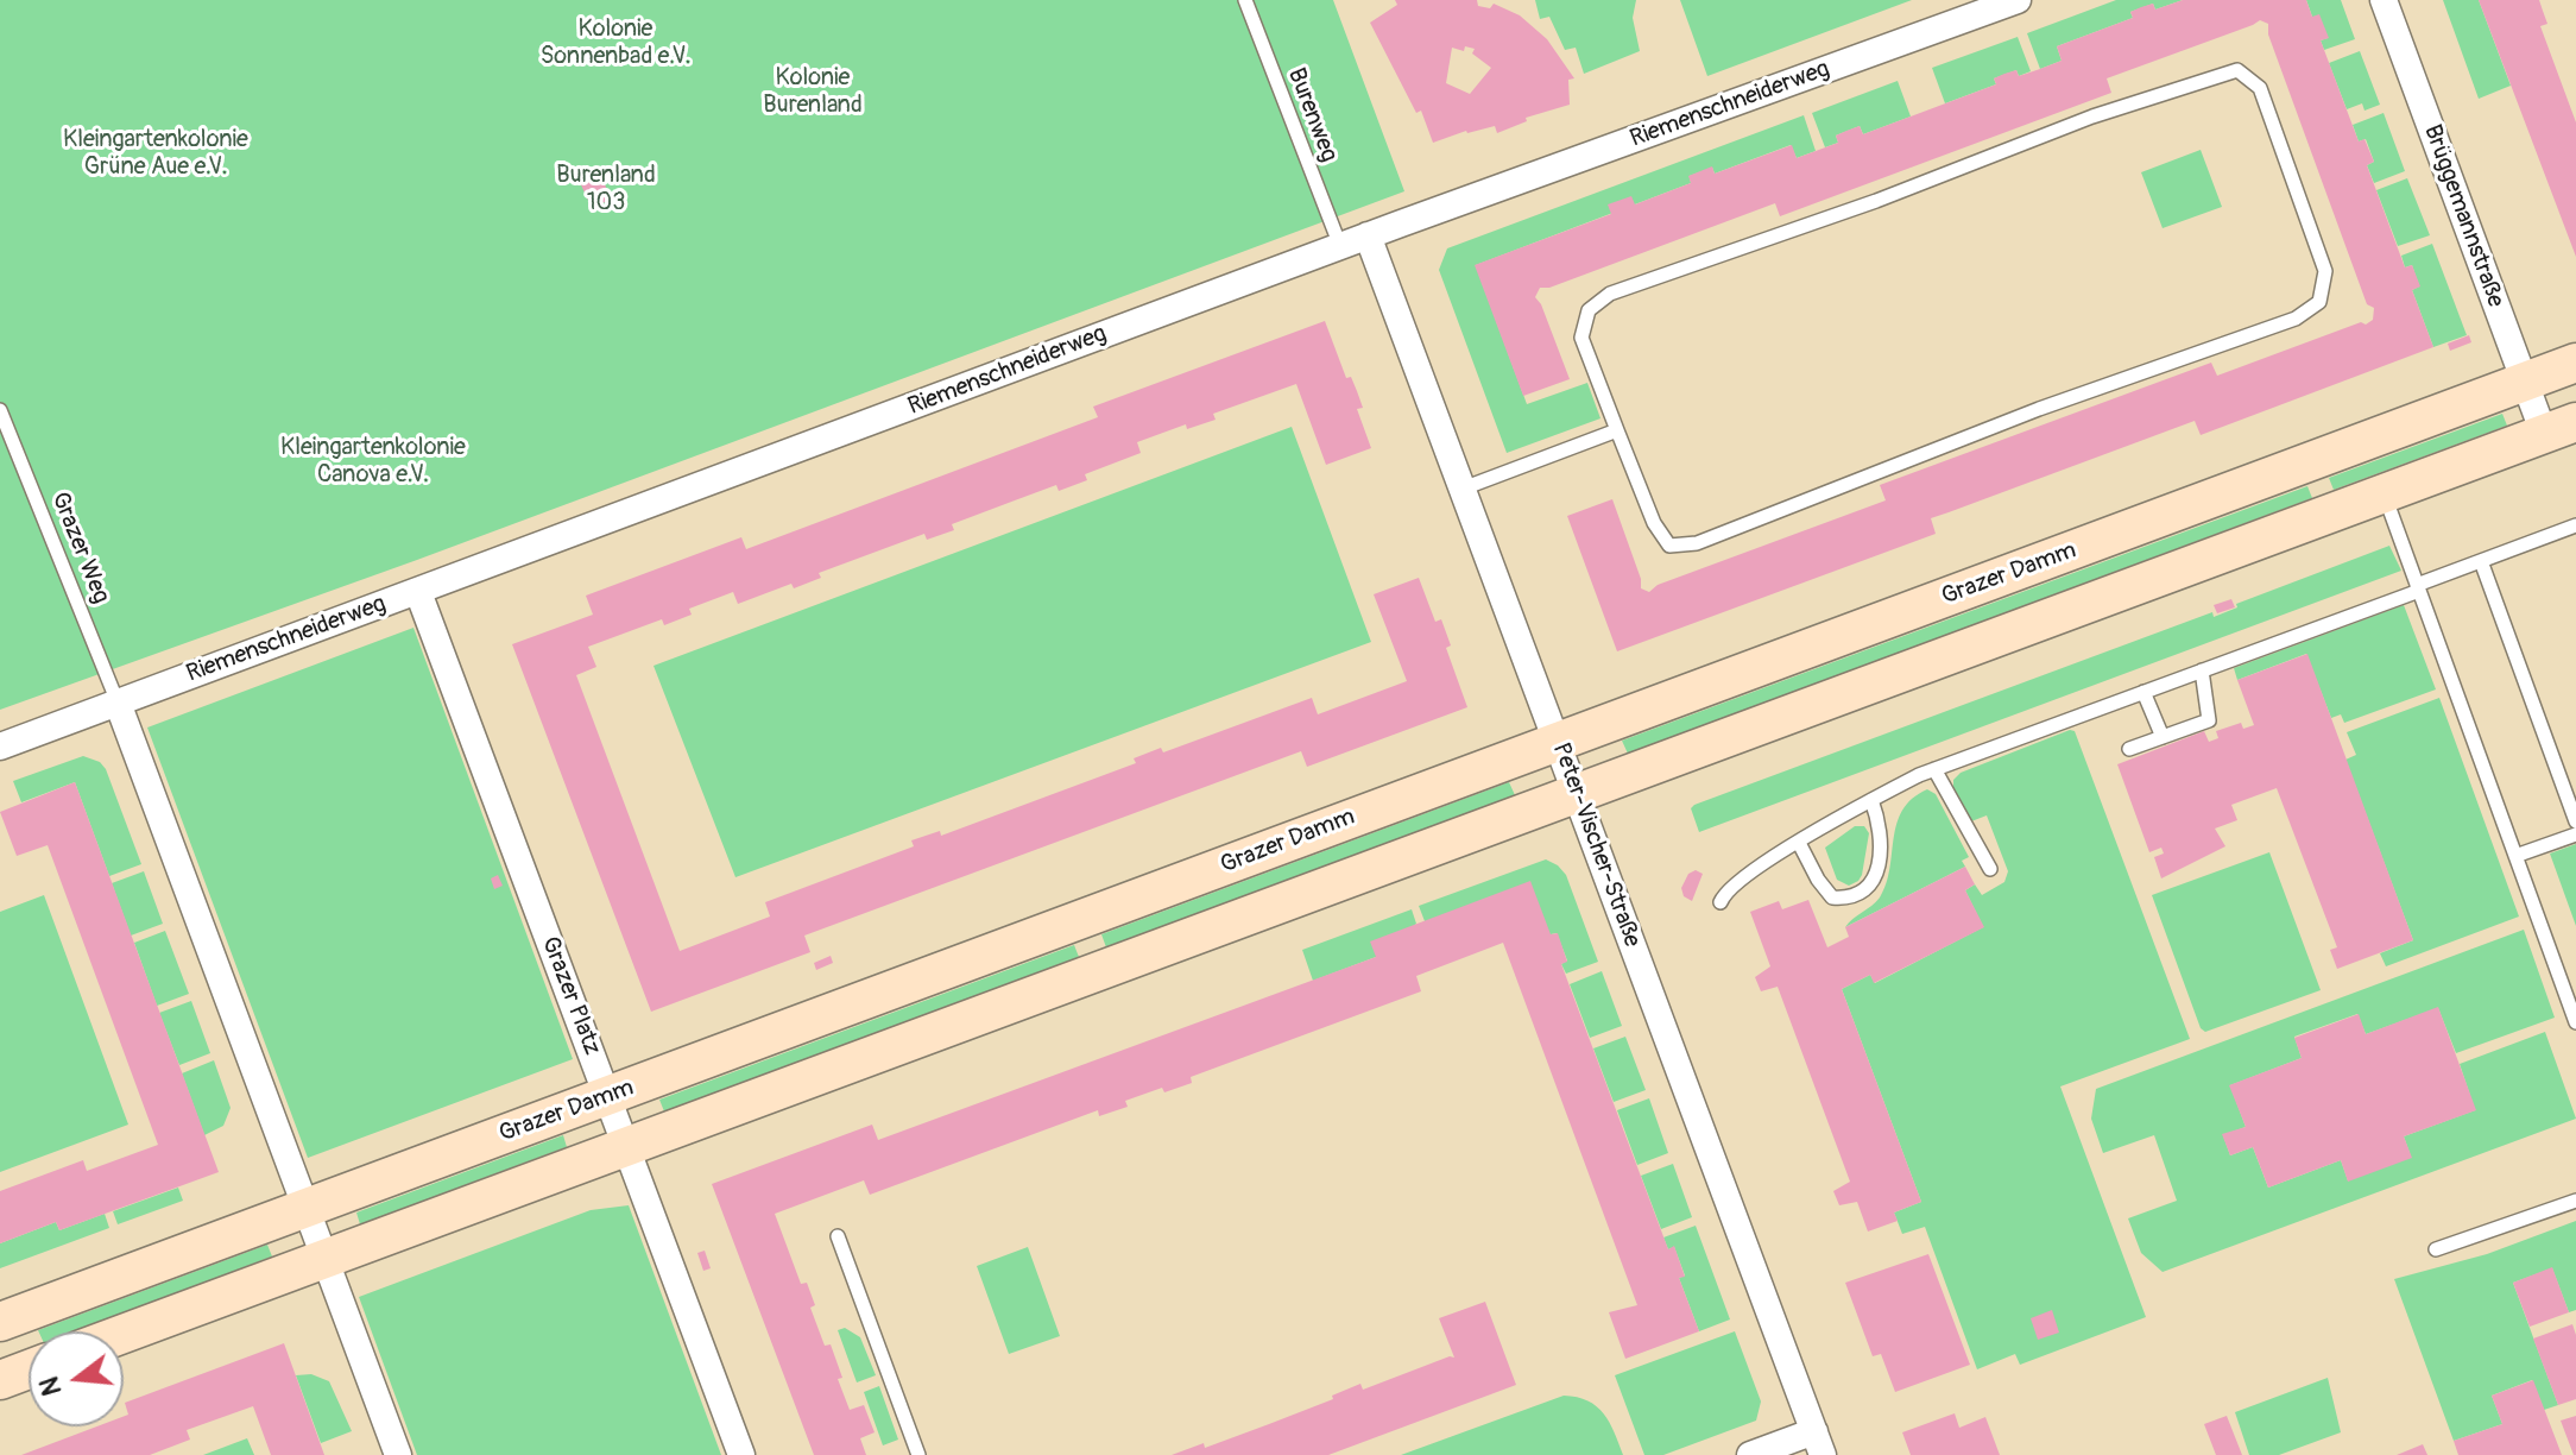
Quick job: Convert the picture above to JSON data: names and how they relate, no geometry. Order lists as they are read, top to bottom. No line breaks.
{"streets":{"main road":["Grazer Damm"],"street":["Riemenschneiderweg","Brüggemannstraße","Peter-Vischer-Straße","Grazer Platz"],"lane":["Burenweg","Grazer Weg"]},"crossings":[["Riemenschneiderweg","Burenweg"],["Riemenschneiderweg","Grazer Weg"],["Riemenschneiderweg","Peter-Vischer-Straße"],["Riemenschneiderweg","Grazer Platz"],["Brüggemannstraße","Grazer Damm"],["Grazer Damm","Peter-Vischer-Straße"],["Grazer Damm","Grazer Platz"]],"parks":["Kolonie Sonnenbad e.V.","Kolonie Burenland","Kleingartenkolonie Grüne Aue e.V.","Burenland 103","Kleingartenkolonie Canova e.V."],"north":"left"}
